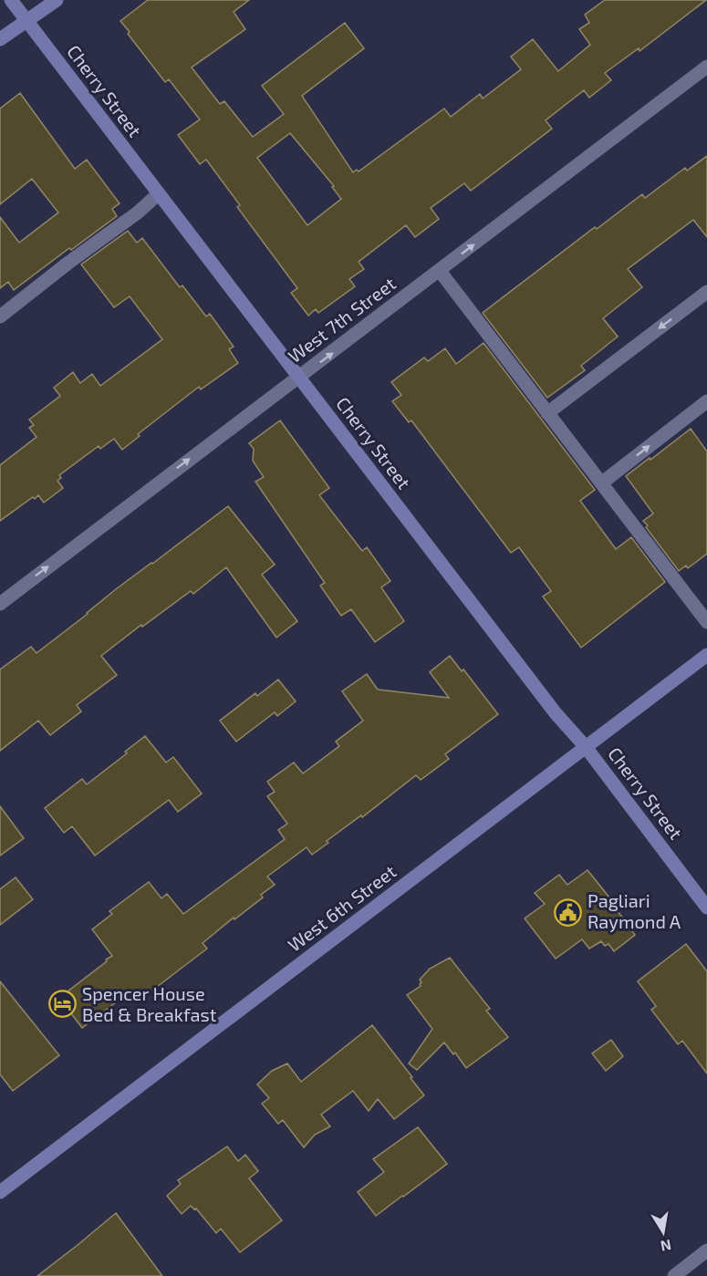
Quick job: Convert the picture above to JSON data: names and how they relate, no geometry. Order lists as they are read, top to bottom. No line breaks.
{"streets":{"street":["Cherry Street","West 7th Street","West 6th Street"]},"crossings":[["Cherry Street","West 7th Street"],["Cherry Street","West 6th Street"]],"one_way":["West 7th Street"],"places":{"public building":["Pagliari Raymond A"],"hotel":["Spencer House Bed & Breakfast"]},"north":"bottom"}
